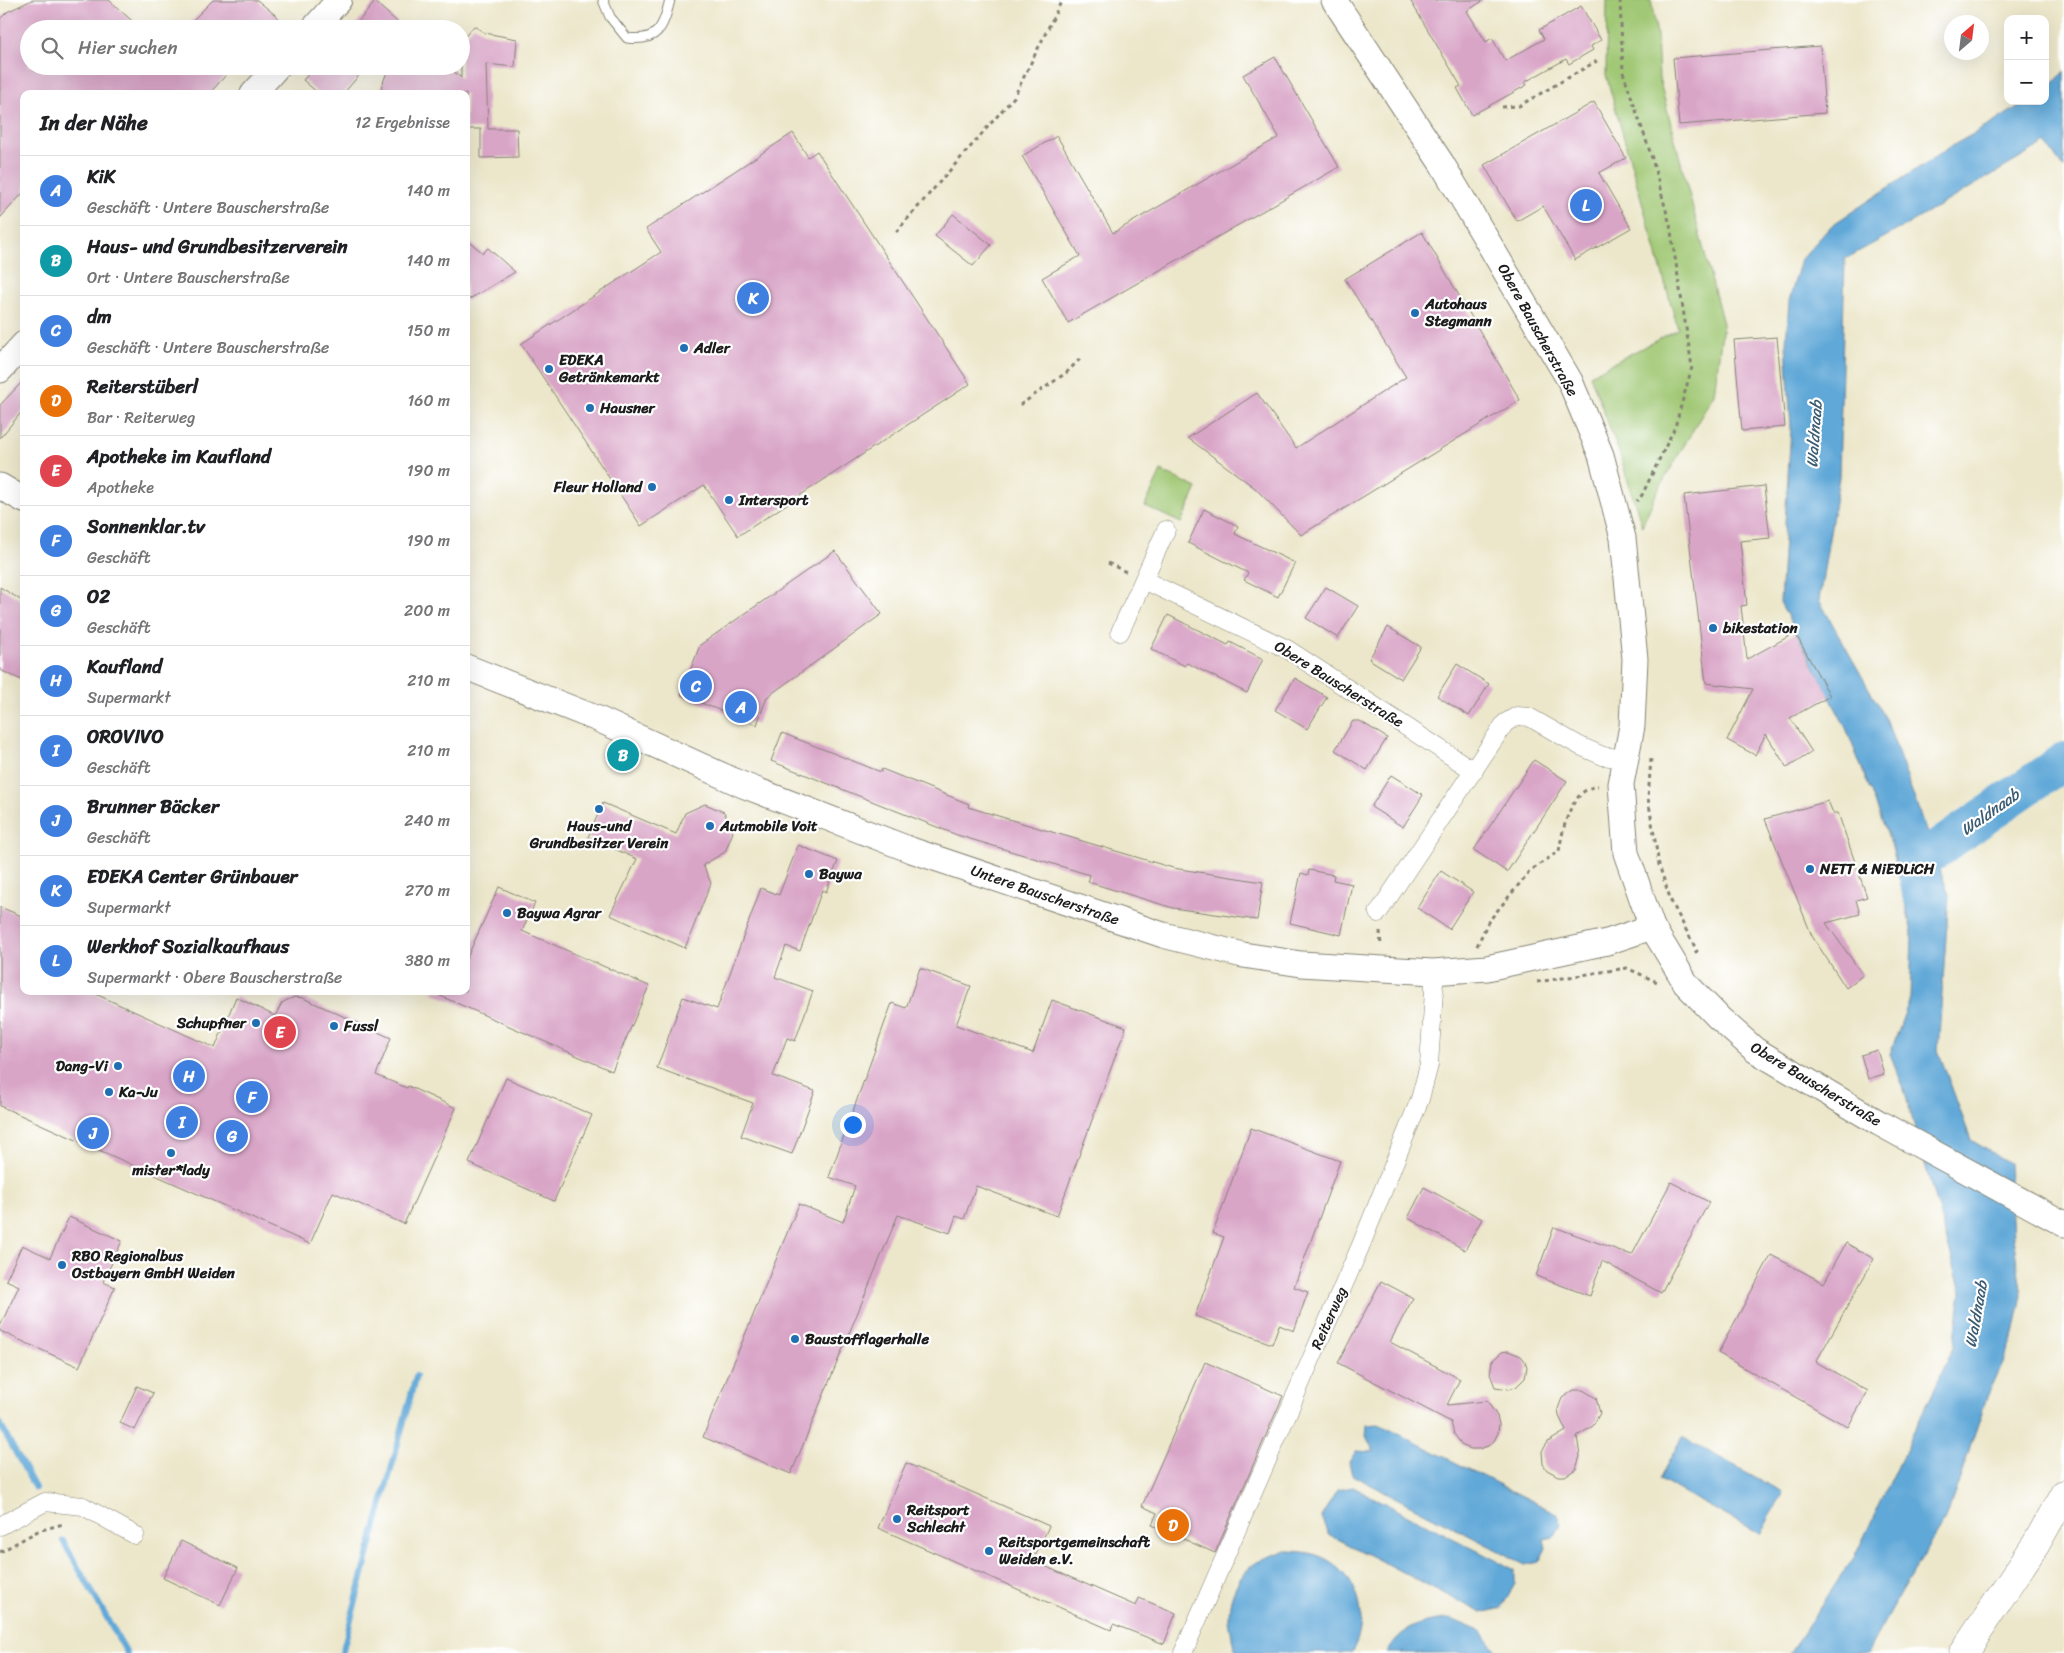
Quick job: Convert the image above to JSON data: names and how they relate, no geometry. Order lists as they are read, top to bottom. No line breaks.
{"streets":{"street":["Obere Bauscherstraße","Untere Bauscherstraße","Reiterweg"]},"crossings":[["Obere Bauscherstraße","Untere Bauscherstraße"],["Untere Bauscherstraße","Reiterweg"]],"water":["Waldnaab"],"places":["Autohaus Stegmann","Adler","EDEKA Getränkemarkt","Hausner","Fleur Holland","Intersport","bikestation","Haus-und Grundbesitzer Verein","Autmobile Voit","NETT & NiEDLiCH","Baywa","Baywa Agrar","Schupfner","Fussl","Dang-Vi","Ka-Ju","mister*lady","RBO Regionalbus Ostbayern GmbH Weiden","Baustofflagerhalle","Reitsport Schlecht","Reitsportgemeinschaft Weiden e.V."],"north":"top right","page":{"map_buttons":["+","−"],"search":"Hier suchen","heading":["In der Nähe","12 Ergebnisse"],"list":[{"mark":"A","name":"KiK","note":"Geschäft · Untere Bauscherstraße","value":"140 m"},{"mark":"B","name":"Haus- und Grundbesitzerverein","note":"Ort · Untere Bauscherstraße","value":"140 m"},{"mark":"C","name":"dm","note":"Geschäft · Untere Bauscherstraße","value":"150 m"},{"mark":"D","name":"Reiterstüberl","note":"Bar · Reiterweg","value":"160 m"},{"mark":"E","name":"Apotheke im Kaufland","note":"Apotheke","value":"190 m"},{"mark":"F","name":"Sonnenklar.tv","note":"Geschäft","value":"190 m"},{"mark":"G","name":"O2","note":"Geschäft","value":"200 m"},{"mark":"H","name":"Kaufland","note":"Supermarkt","value":"210 m"},{"mark":"I","name":"OROVIVO","note":"Geschäft","value":"210 m"},{"mark":"J","name":"Brunner Bäcker","note":"Geschäft","value":"240 m"},{"mark":"K","name":"EDEKA Center Grünbauer","note":"Supermarkt","value":"270 m"},{"mark":"L","name":"Werkhof Sozialkaufhaus","note":"Supermarkt · Obere Bauscherstraße","value":"380 m"}],"pins":["L","K","C","A","B","E","H","F","I","J","G","D"]}}
